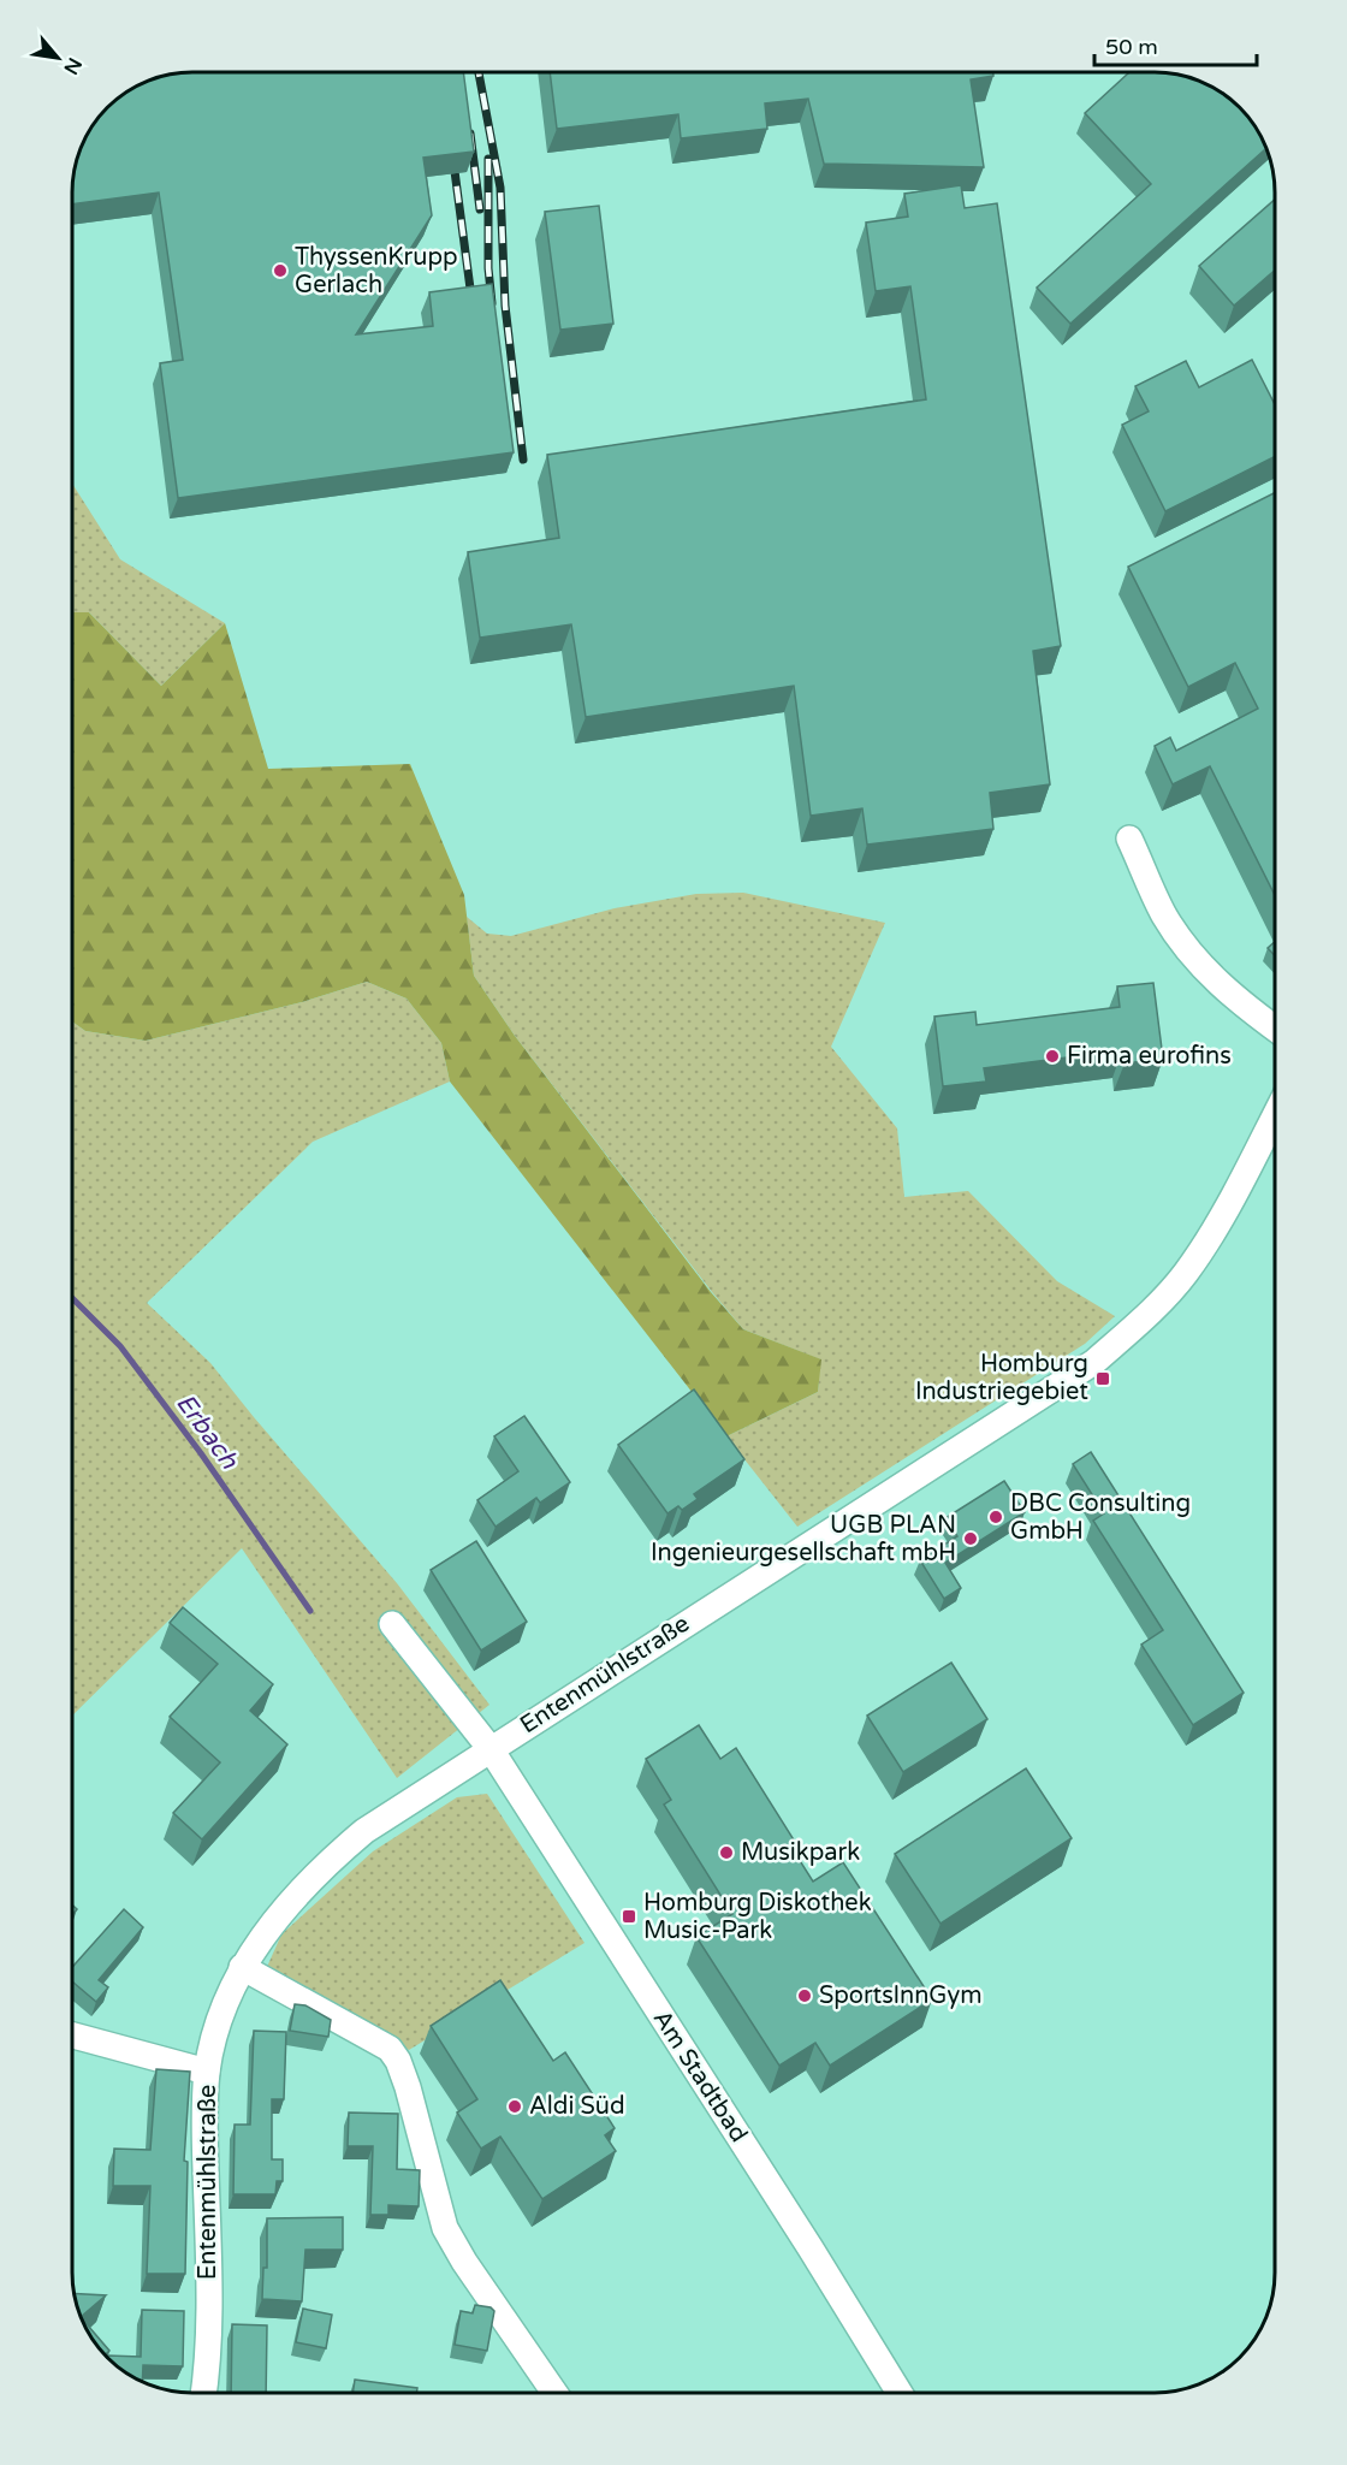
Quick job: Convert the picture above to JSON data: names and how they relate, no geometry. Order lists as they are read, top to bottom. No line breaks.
{"streets":{"street":["Entenmühlstraße","Am Stadtbad"]},"crossings":[["Entenmühlstraße","Am Stadtbad"]],"water":["Erbach"],"places":{"other":["ThyssenKrupp Gerlach","Firma eurofins","DBC Consulting GmbH","UGB PLAN Ingenieurgesellschaft mbH","Musikpark","SportsInnGym","Aldi Süd"],"transit":["Homburg Industriegebiet","Homburg Diskothek Music-Park"]},"scale_bar":"50 m","north":"bottom right"}
